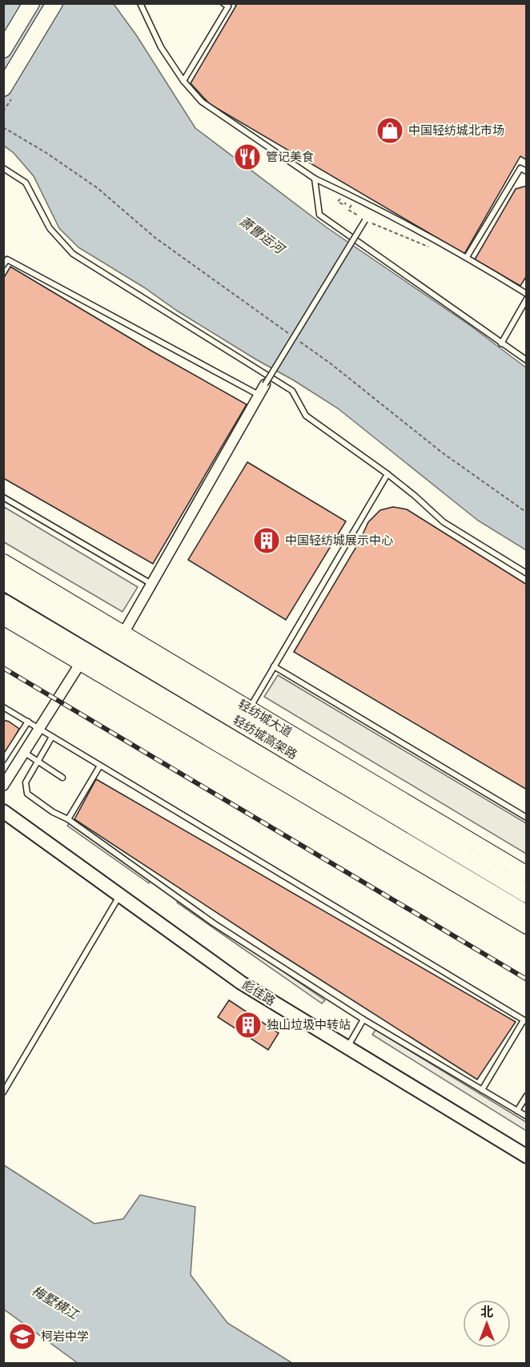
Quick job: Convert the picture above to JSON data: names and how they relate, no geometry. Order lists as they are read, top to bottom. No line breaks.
{"streets":{"highway":["轻纺城高架路"],"main road":["轻纺城大道"],"street":["彪佳路"]},"water":["萧曹运河","梅墅横江"],"places":{"shop":["中国轻纺城北市场"],"restaurant":["管记美食"],"building":["中国轻纺城展示中心","独山垃圾中转站"],"school or university":["柯岩中学"]},"north":"top"}
